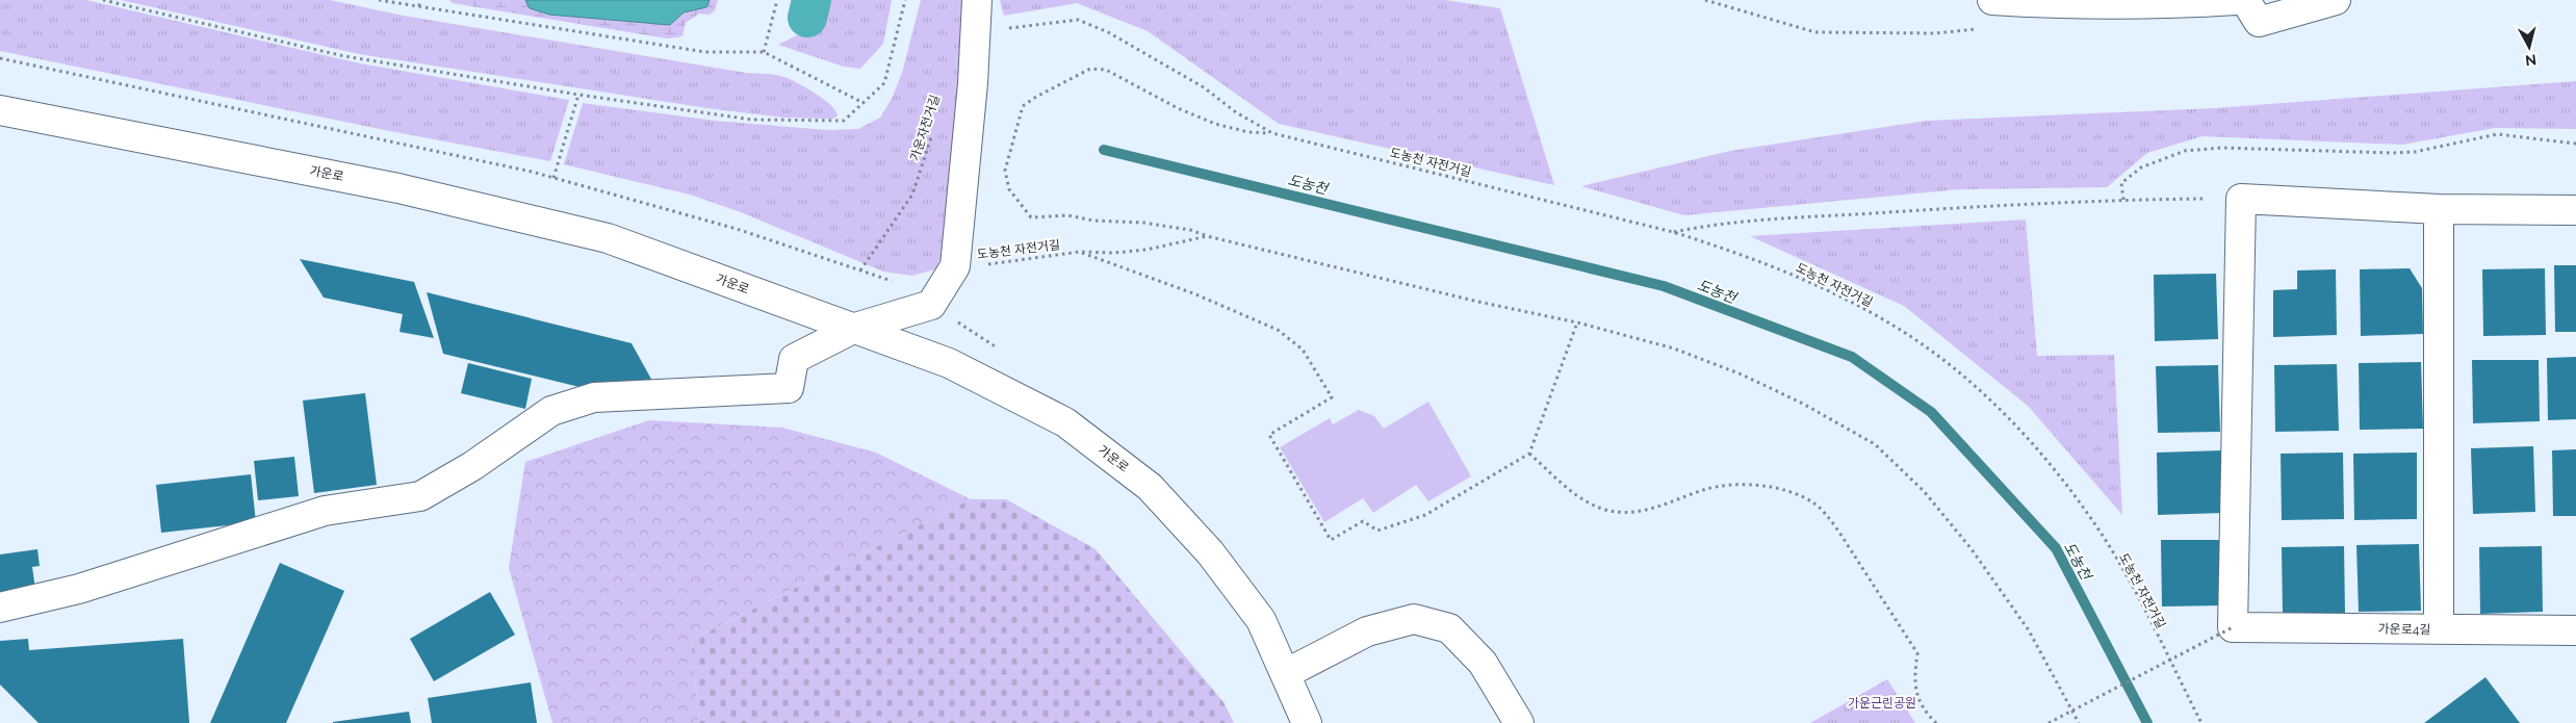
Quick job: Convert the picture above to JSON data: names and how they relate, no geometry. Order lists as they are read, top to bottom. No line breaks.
{"streets":{"street":["가운로","가운로4길"],"path":["가운자전거길","도농천 자전거길"]},"water":["도농천"],"parks":["가운근린공원"],"north":"bottom"}
